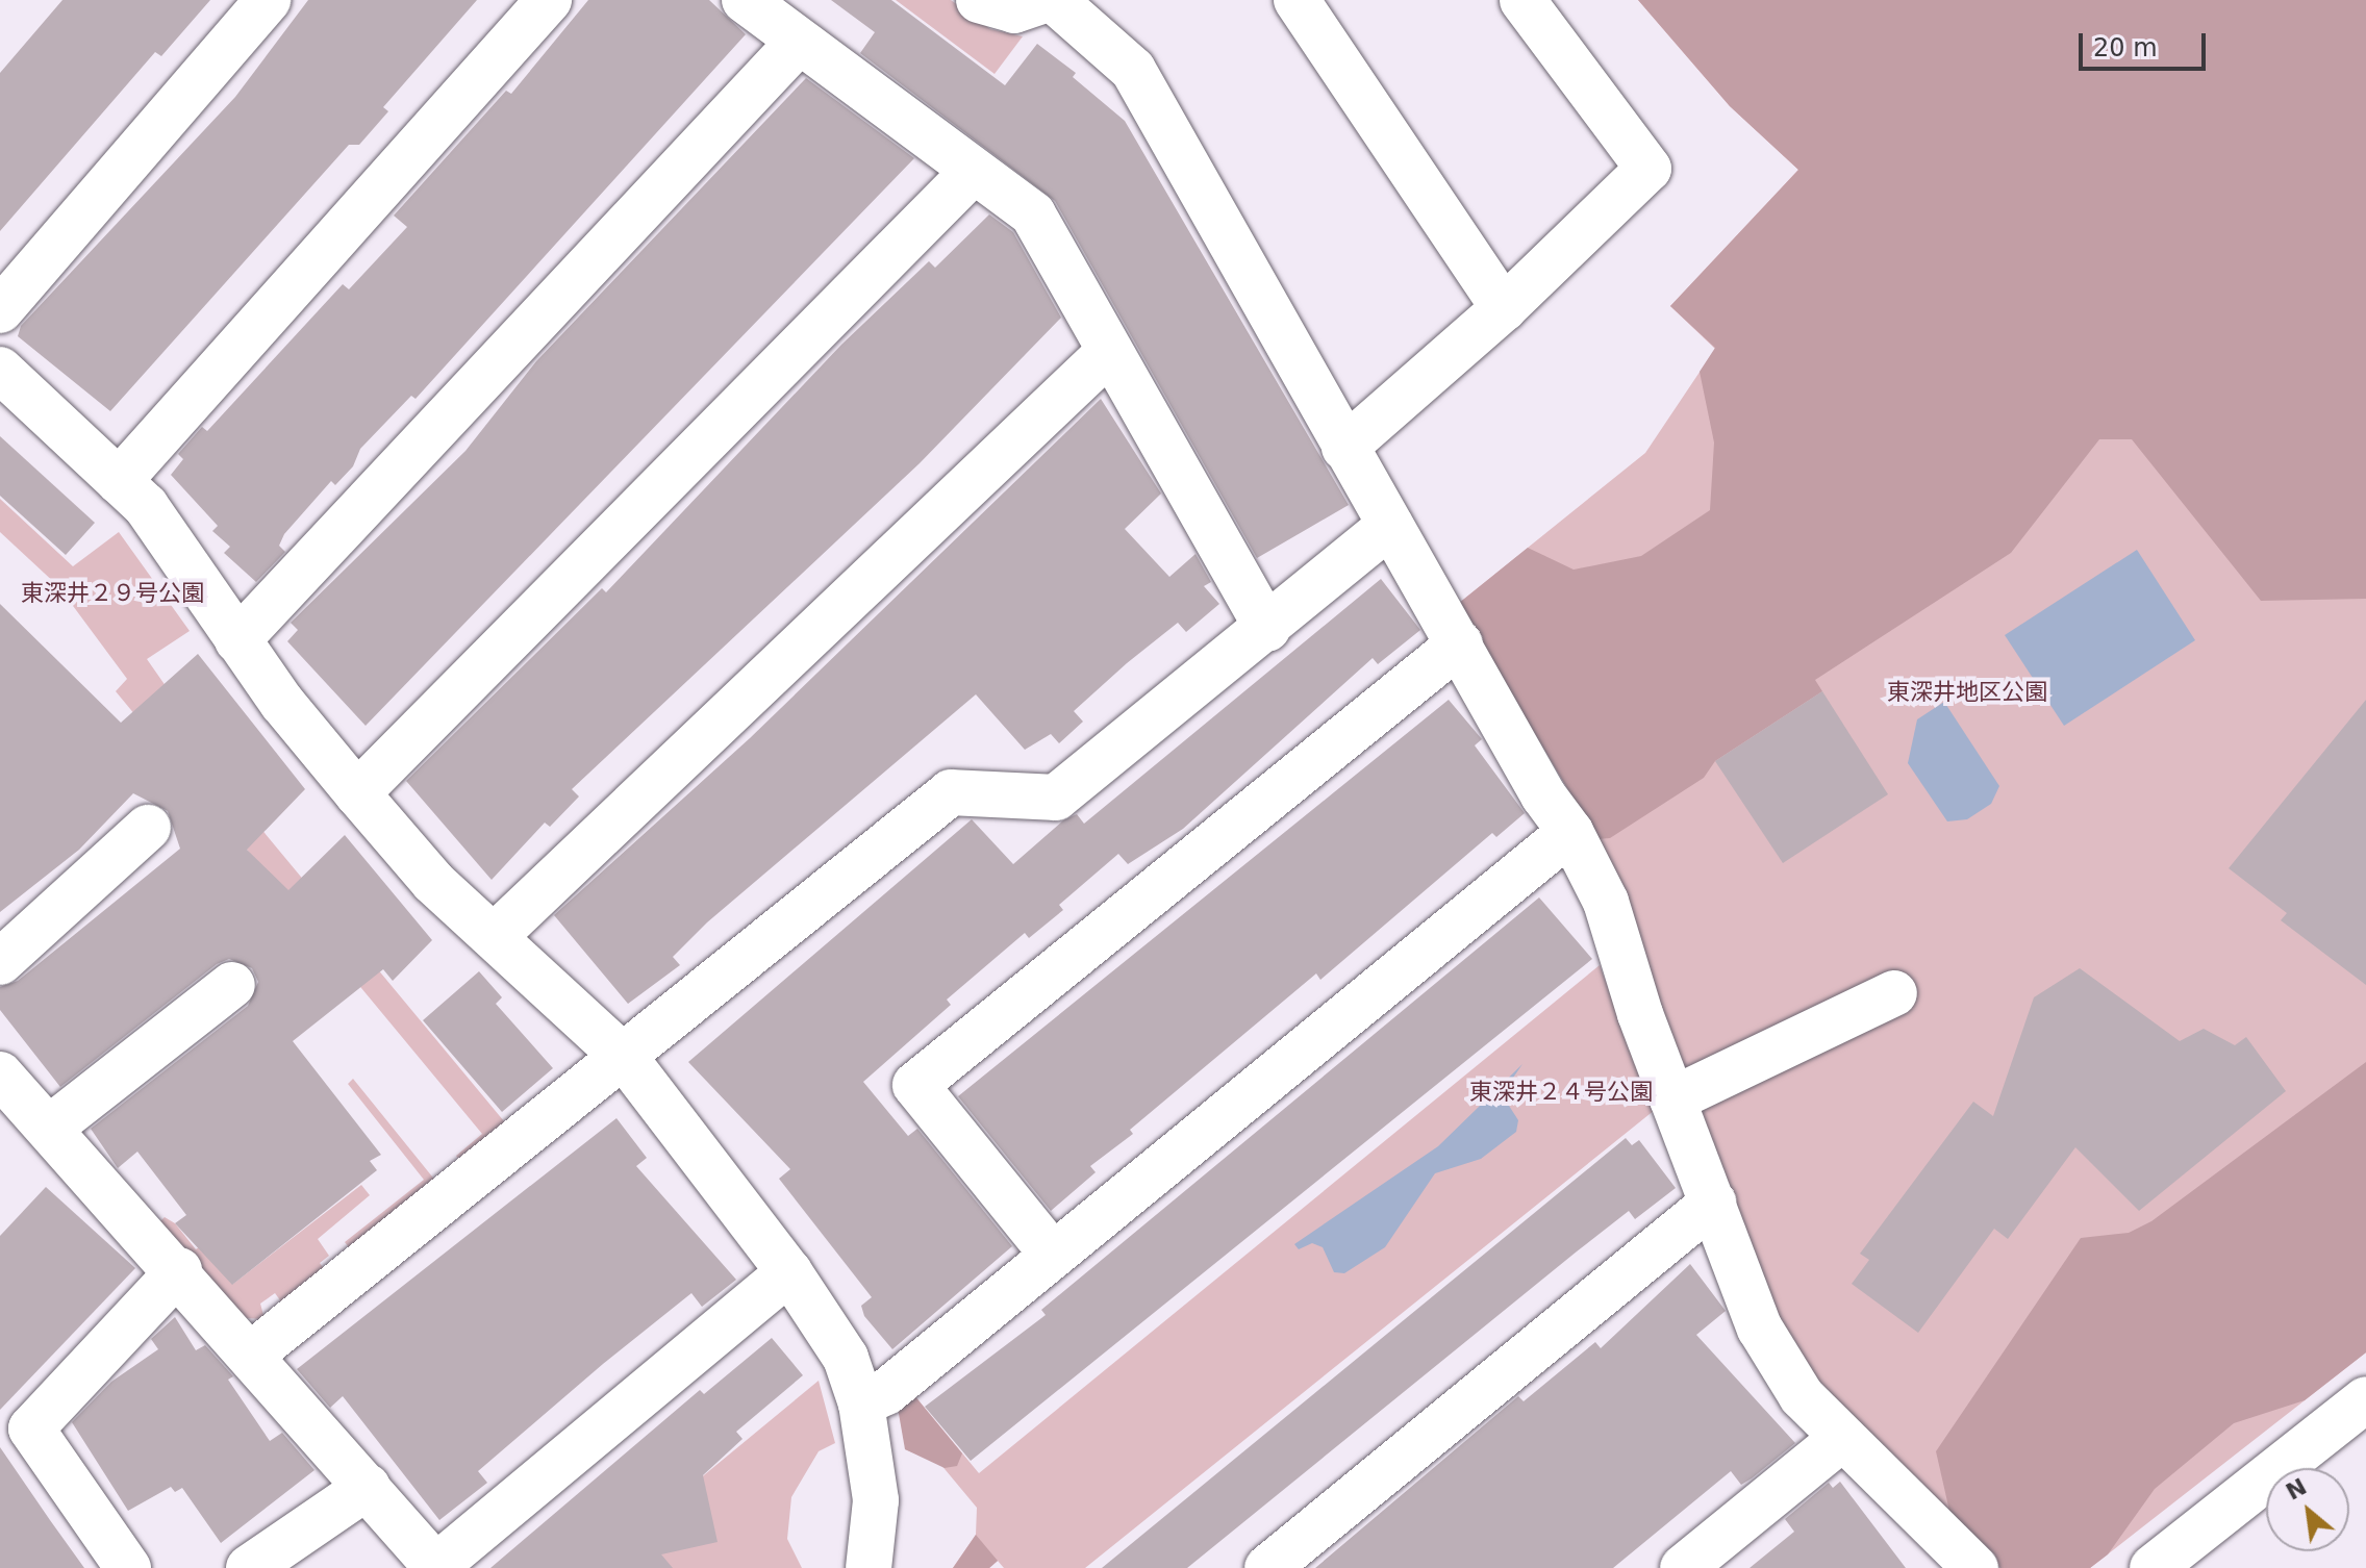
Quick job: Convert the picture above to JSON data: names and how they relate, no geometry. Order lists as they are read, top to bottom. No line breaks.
{"parks":["東深井２９号公園","東深井地区公園","東深井２４号公園"],"scale_bar":"20 m","north":"top left"}
